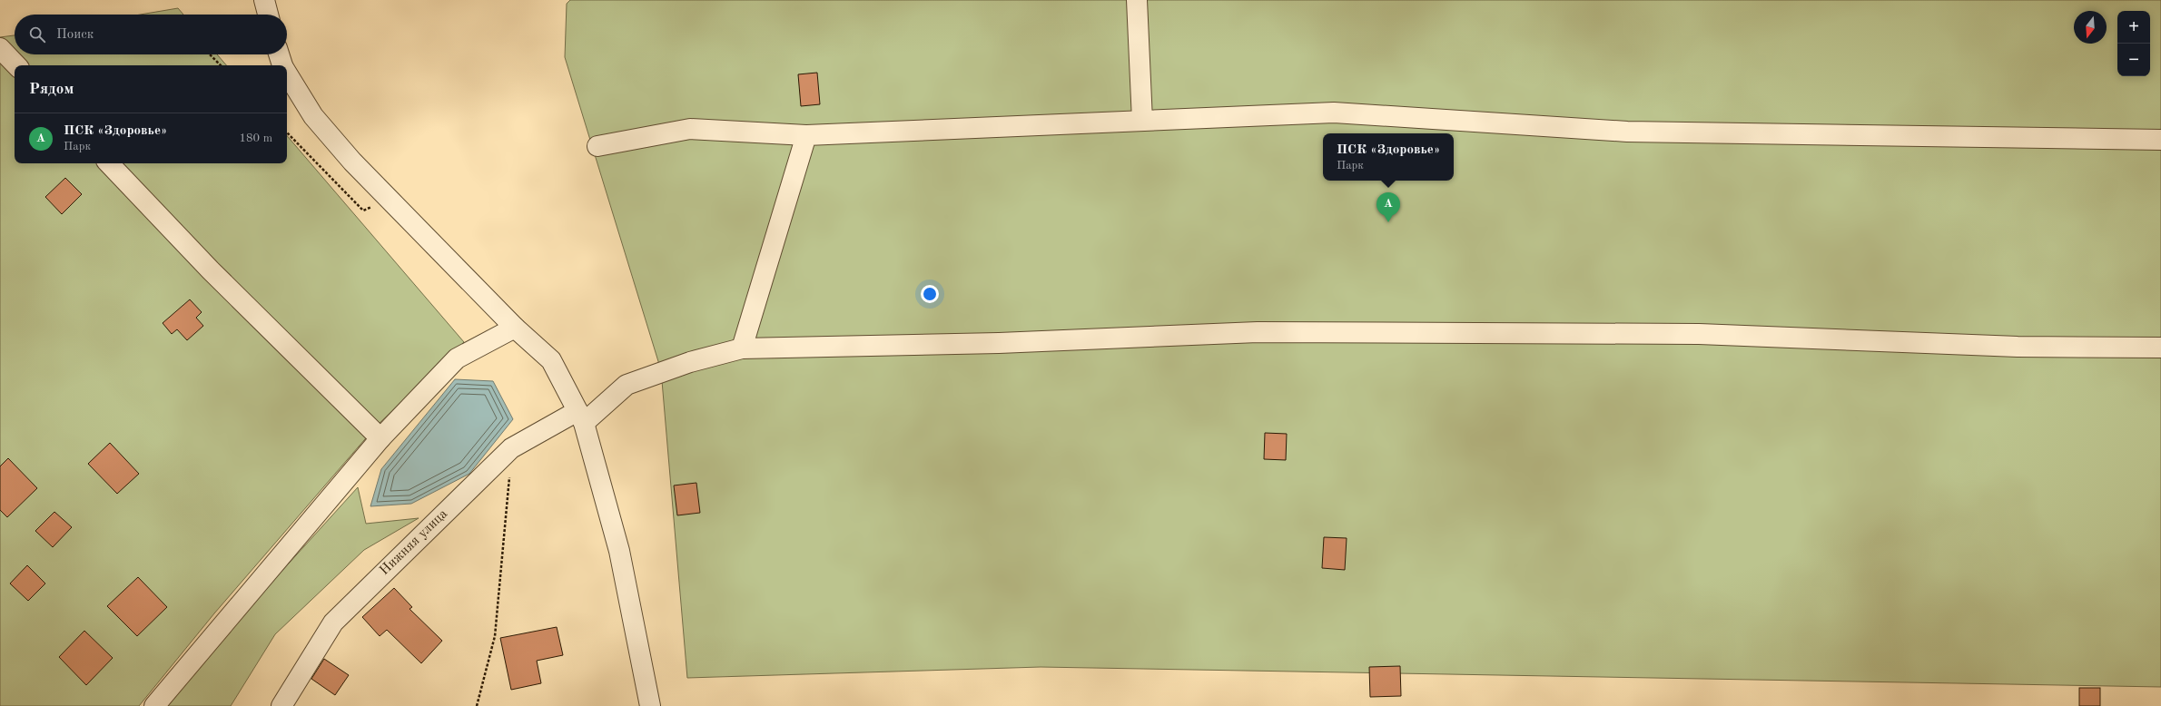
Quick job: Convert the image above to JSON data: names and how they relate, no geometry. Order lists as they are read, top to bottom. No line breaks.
{"streets":{"street":["Нижняя улица"]},"north":"bottom","page":{"map_buttons":["+","−"],"search":"Поиск","heading":"Рядом","list":[{"mark":"A","name":"ПСК «Здоровье»","note":"Парк","value":"180 m"}],"popup":["ПСК «Здоровье»","Парк"],"pins":"A"}}
